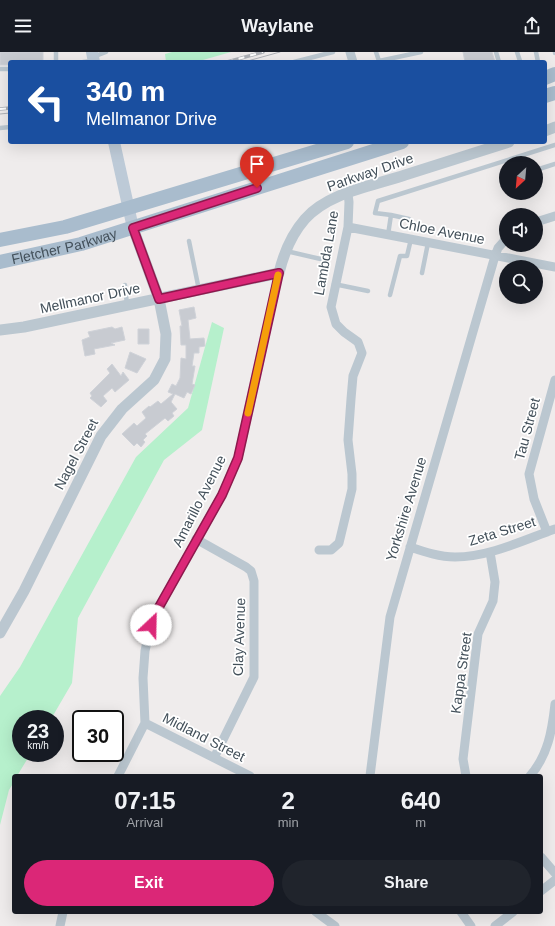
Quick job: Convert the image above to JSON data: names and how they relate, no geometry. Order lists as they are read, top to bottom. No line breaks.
{"streets":{"main road":["Fletcher Parkway"],"street":["Parkway Drive","Chloe Avenue","Lambda Lane","Mellmanor Drive","Tau Street","Nagel Street","Amarillo Avenue","Yorkshire Avenue","Zeta Street","Clay Avenue","Kappa Street","Midland Street"]},"crossings":[["Parkway Drive","Lambda Lane"],["Parkway Drive","Amarillo Avenue"],["Chloe Avenue","Lambda Lane"],["Chloe Avenue","Yorkshire Avenue"],["Fletcher Parkway","Nagel Street"],["Mellmanor Drive","Nagel Street"],["Mellmanor Drive","Amarillo Avenue"],["Tau Street","Zeta Street"],["Amarillo Avenue","Clay Avenue"],["Amarillo Avenue","Midland Street"],["Yorkshire Avenue","Zeta Street"],["Zeta Street","Kappa Street"],["Clay Avenue","Midland Street"]],"north":"bottom left","page":{"header":"Waylane","turn":["340 m","Mellmanor Drive"],"speed":"23 km/h","limit":"30","eta":["07:15","Arrival","2","min","640","m"],"buttons":["Exit","Share"]}}
